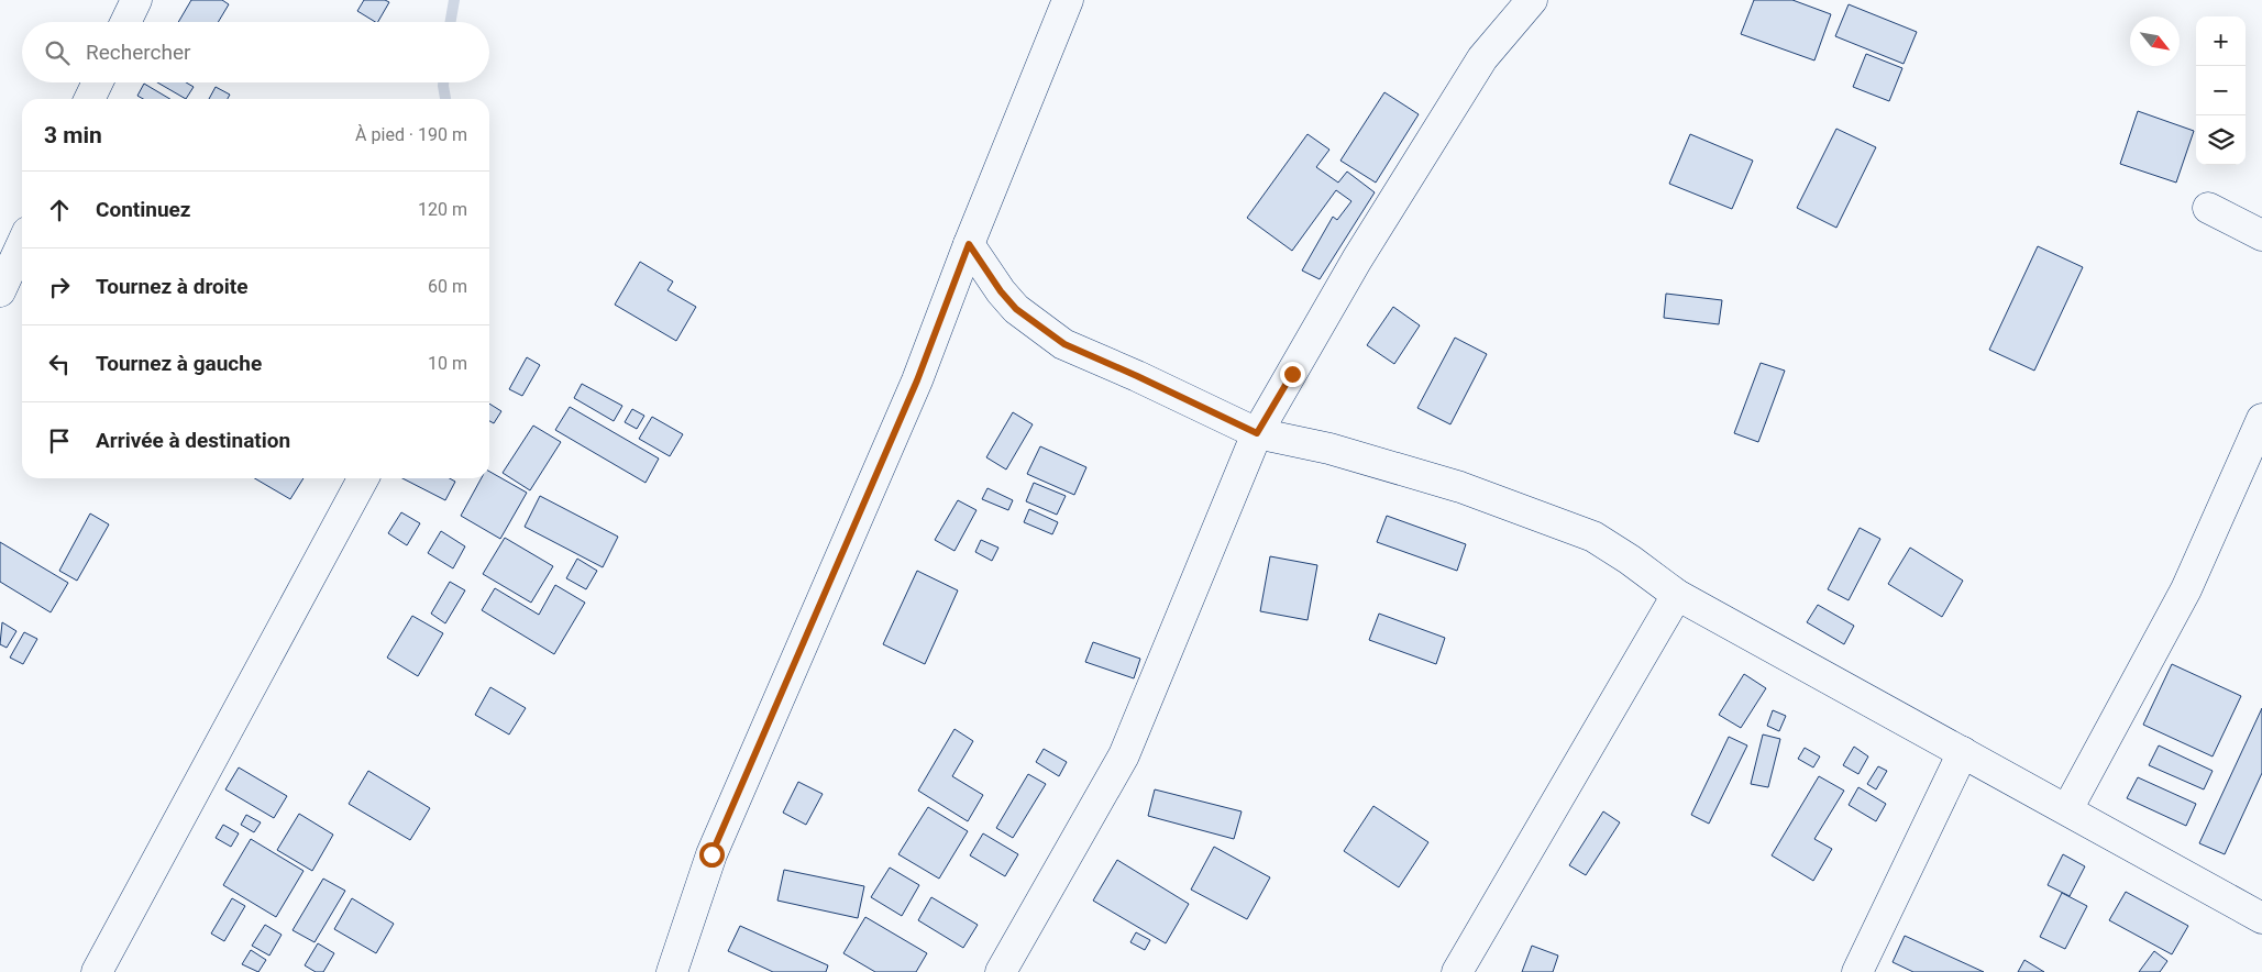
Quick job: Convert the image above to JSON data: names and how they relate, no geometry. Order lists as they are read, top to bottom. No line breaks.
{"north":"bottom right","page":{"map_buttons":["+","−"],"search":"Rechercher","heading":["3 min","À pied · 190 m"],"list":[["Continuez","120 m"],["Tournez à droite","60 m"],["Tournez à gauche","10 m"],"Arrivée à destination"]}}
